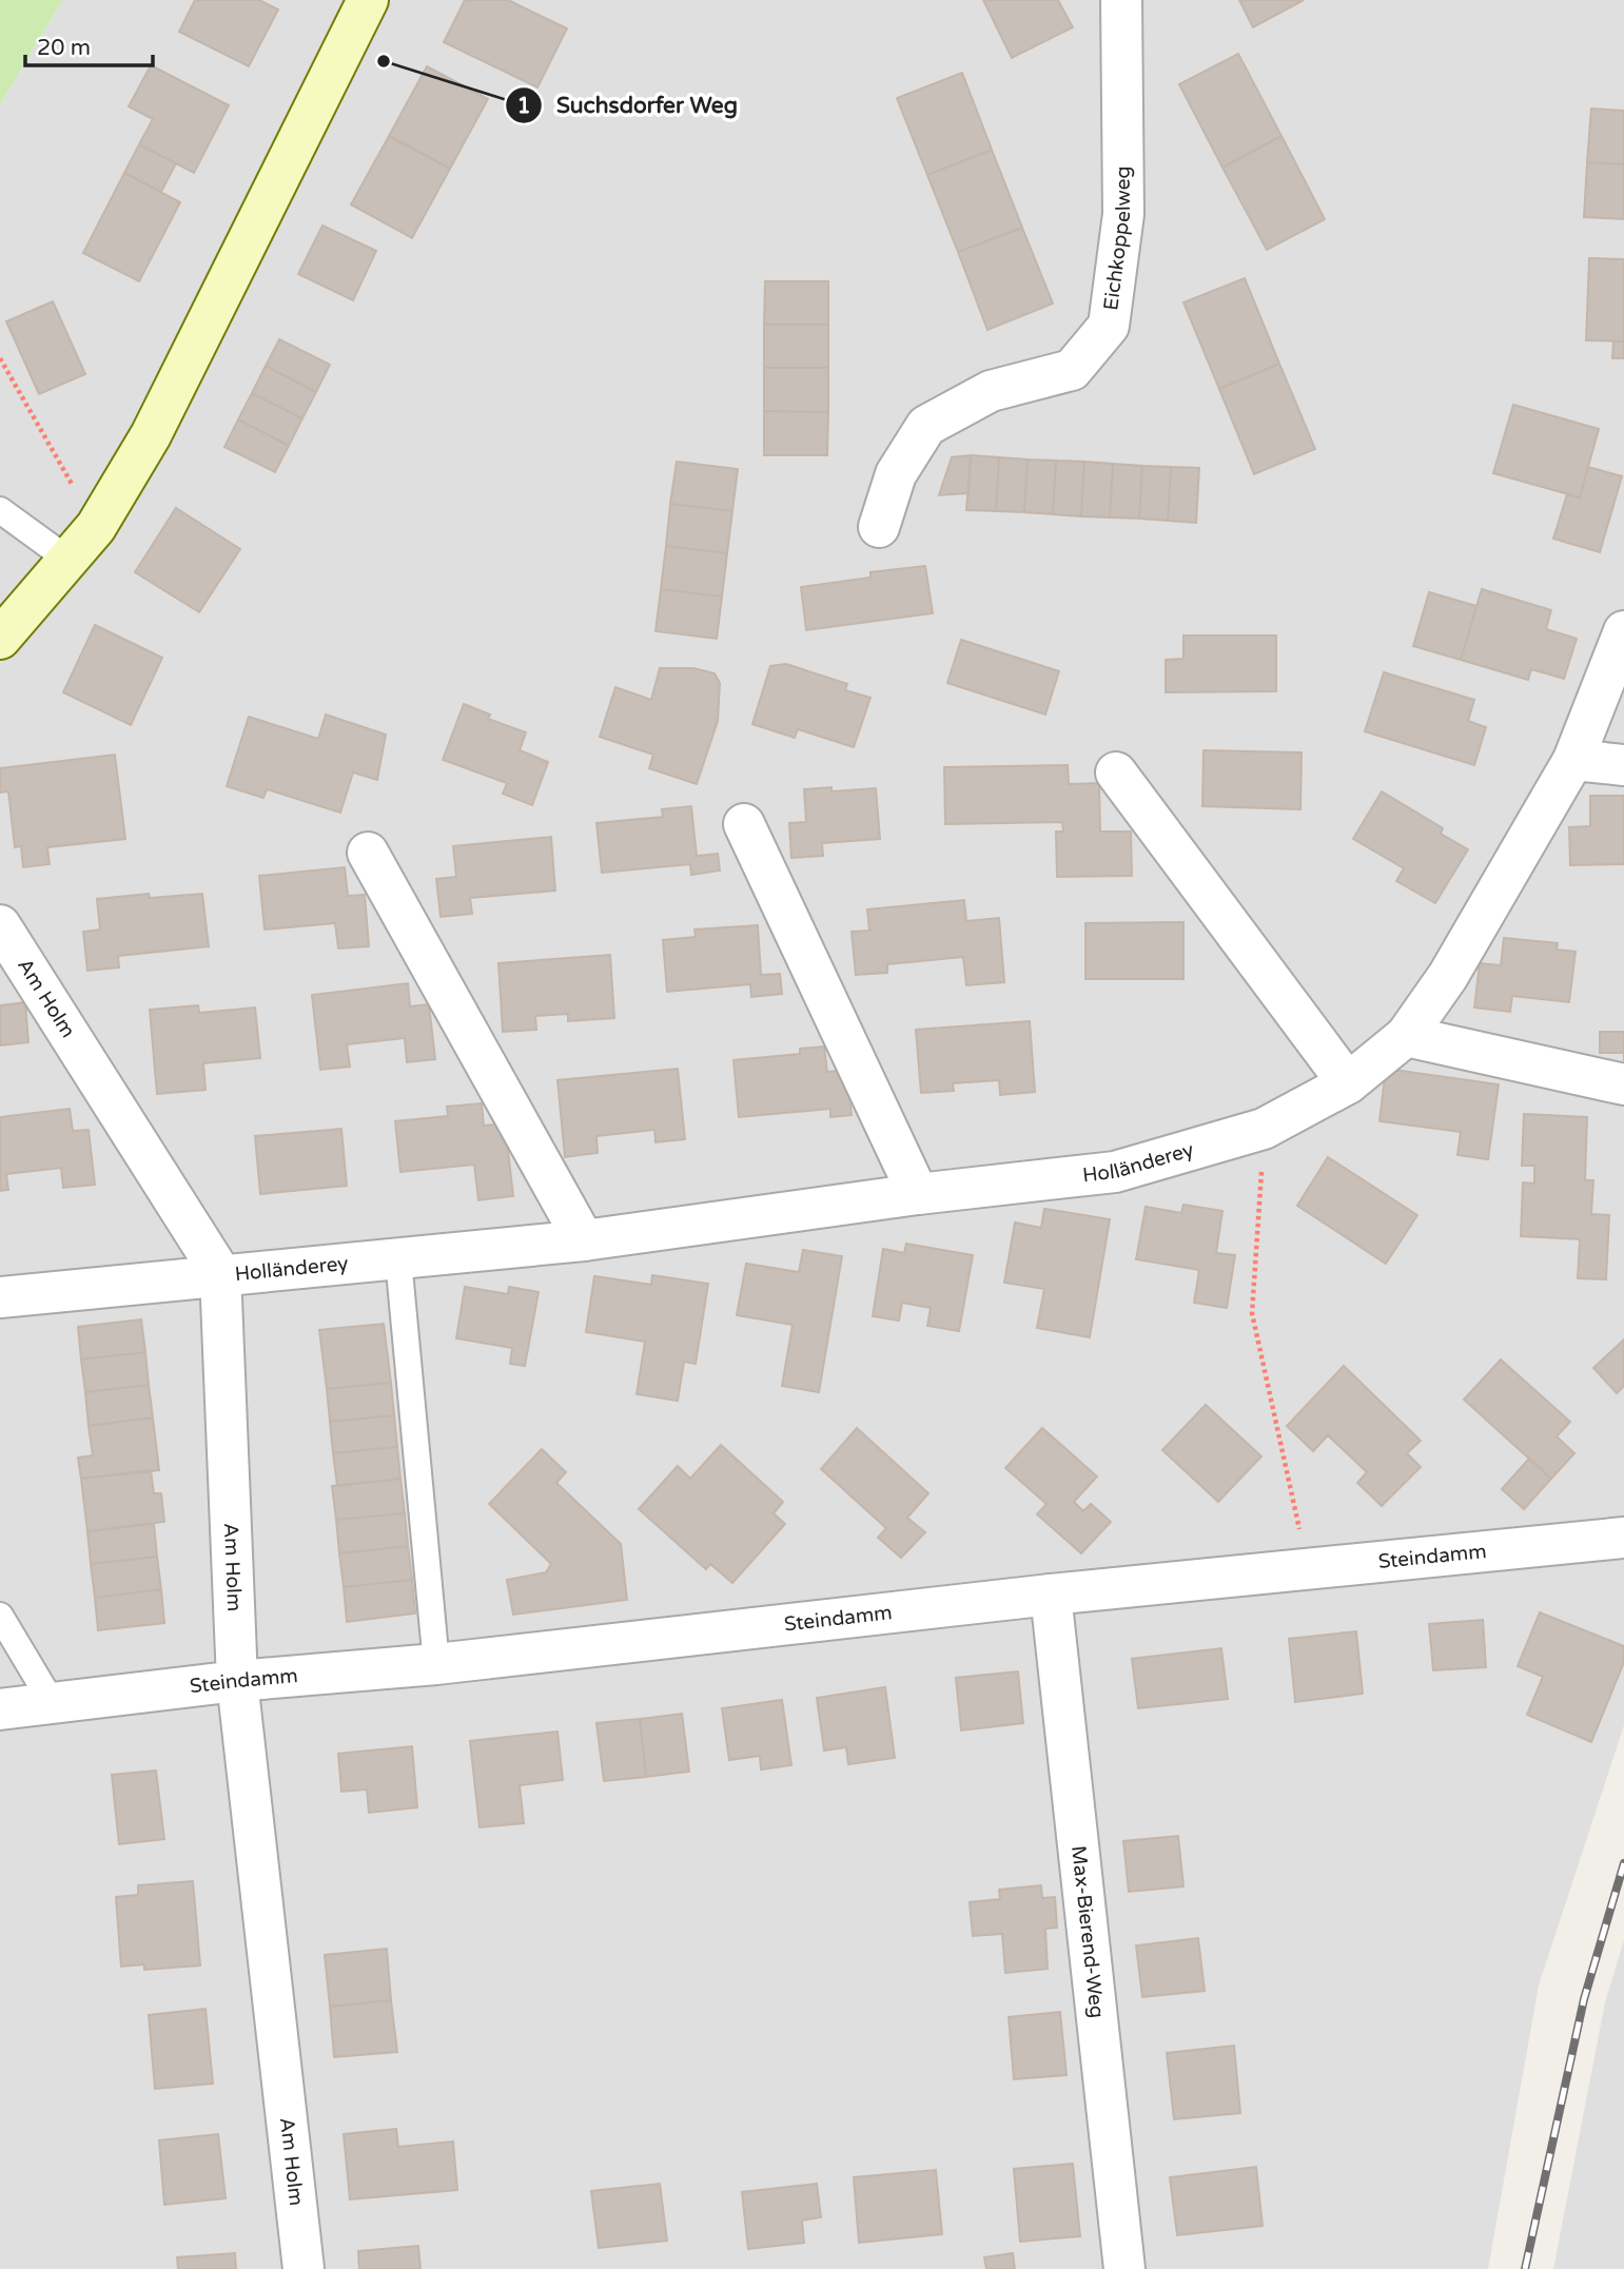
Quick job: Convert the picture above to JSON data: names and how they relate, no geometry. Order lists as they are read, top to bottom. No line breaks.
{"streets":{"street":["Eichkoppelweg","Am Holm","Holländerey","Steindamm","Max-Bierend-Weg"]},"crossings":[["Am Holm","Holländerey"],["Am Holm","Steindamm"],["Steindamm","Max-Bierend-Weg"]],"places":["Suchsdorfer Weg"],"scale_bar":"20 m"}
